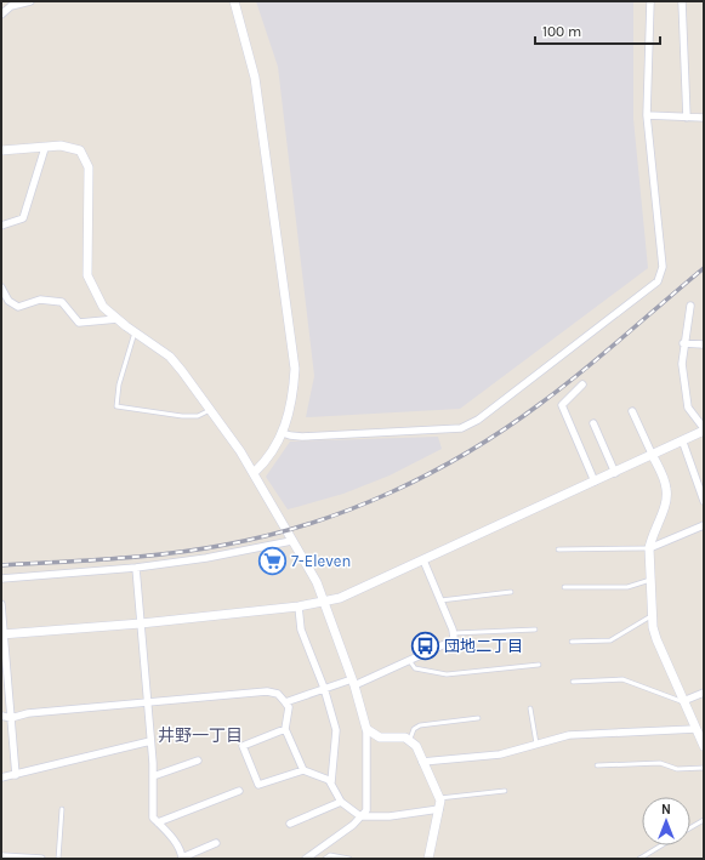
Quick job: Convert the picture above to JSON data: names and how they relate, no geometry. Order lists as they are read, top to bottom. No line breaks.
{"districts":["井野一丁目"],"places":{"supermarket":["7-Eleven"],"bus stop":["団地二丁目"]},"scale_bar":"100 m","north":"top"}
